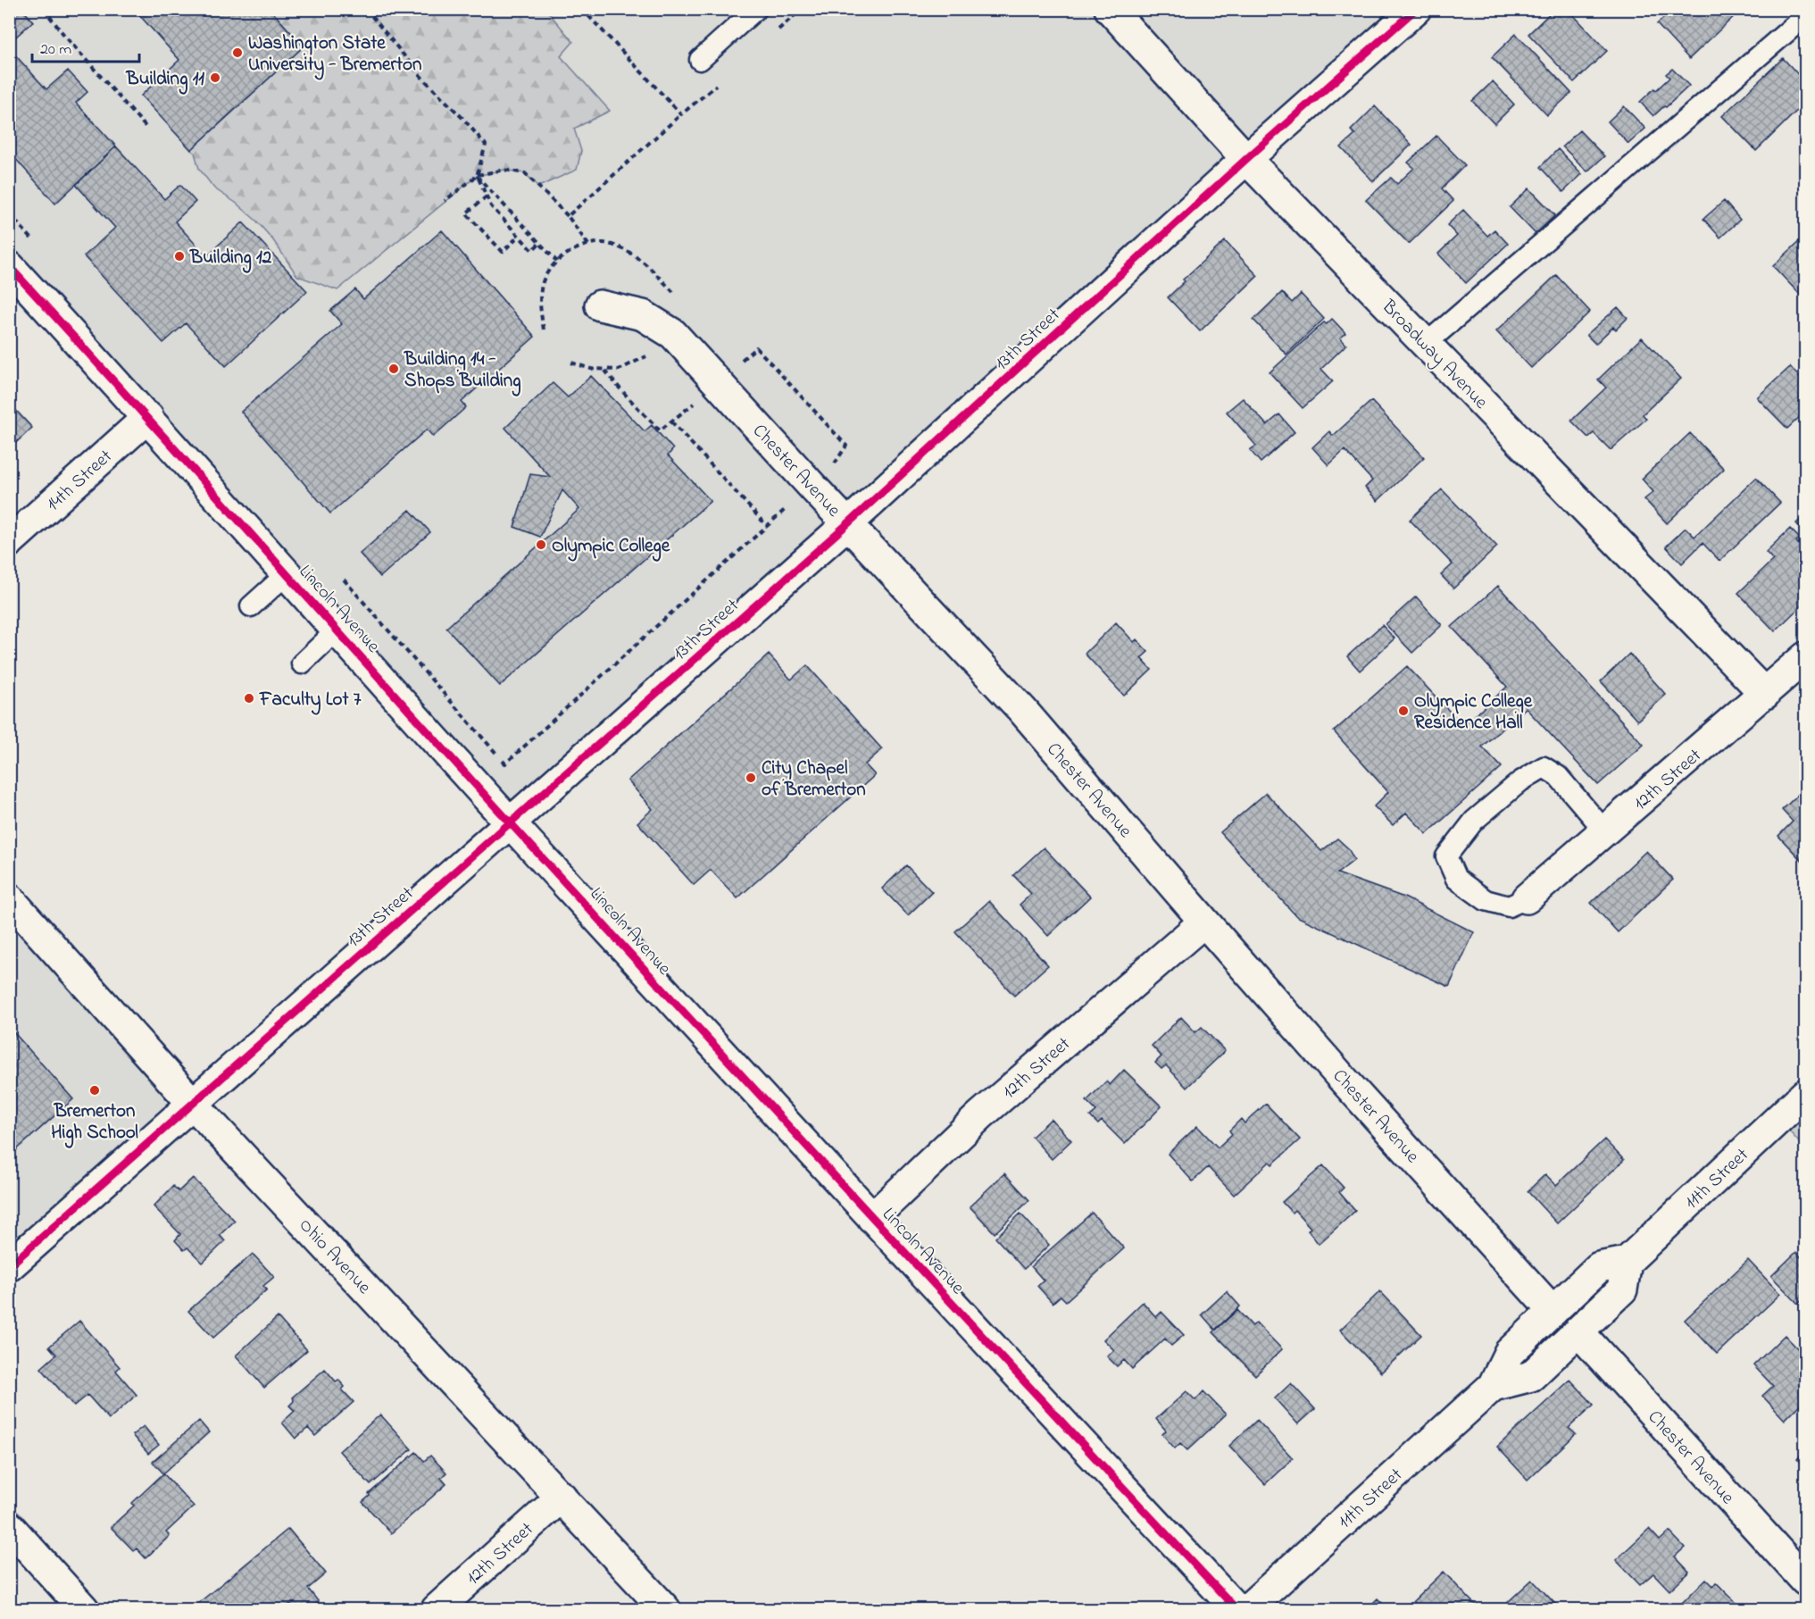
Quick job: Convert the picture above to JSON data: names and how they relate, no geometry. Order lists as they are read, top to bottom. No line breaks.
{"streets":{"street":["13th Street","Broadway Avenue","Chester Avenue","14th Street","Lincoln Avenue","12th Street","11th Street","Ohio Avenue"]},"crossings":[["13th Street","Broadway Avenue"],["13th Street","Chester Avenue"],["13th Street","Lincoln Avenue"],["13th Street","Ohio Avenue"],["Broadway Avenue","12th Street"],["Chester Avenue","12th Street"],["Chester Avenue","11th Street"],["14th Street","Lincoln Avenue"],["Lincoln Avenue","12th Street"],["12th Street","Ohio Avenue"]],"places":["Washington State University - Bremerton","Building 11","Building 12","Building 14 - Shops Building","Olympic College","Faculty Lot 7","Olympic College Residence Hall","City Chapel of Bremerton","Bremerton High School"],"scale_bar":"20 m"}
